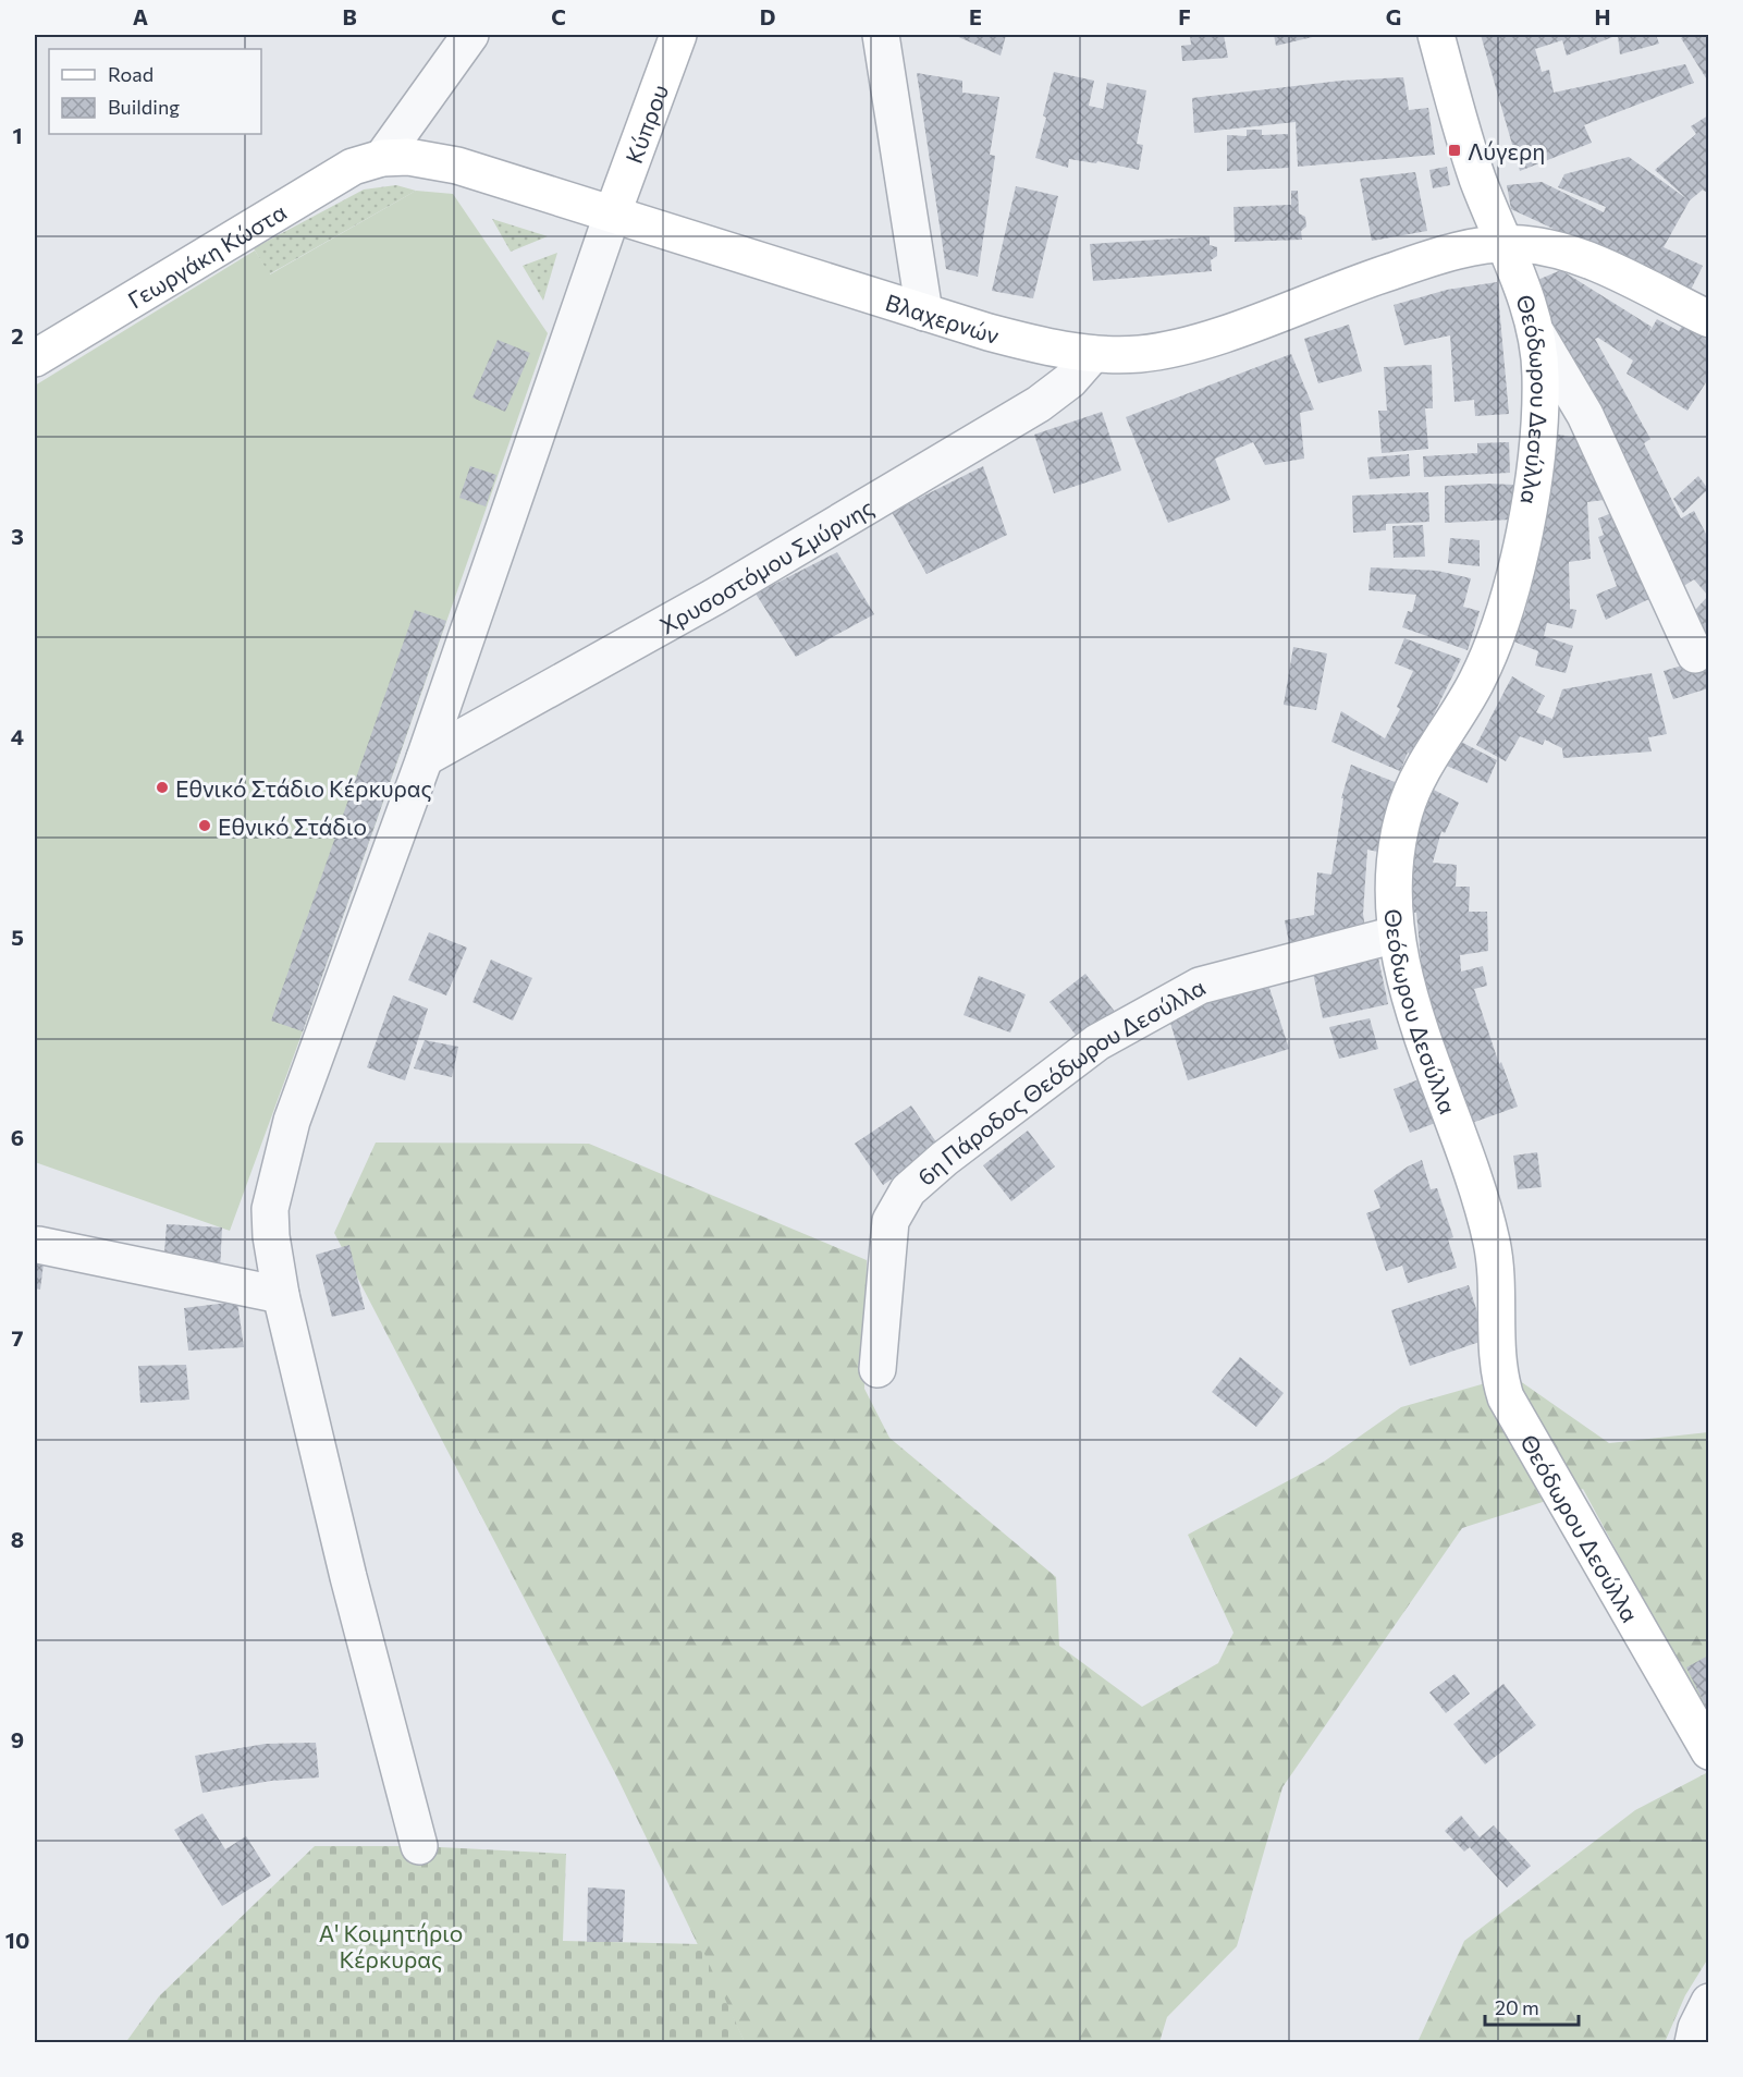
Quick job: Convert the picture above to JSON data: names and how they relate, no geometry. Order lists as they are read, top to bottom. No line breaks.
{"streets":{"street":["Κύπρου","Γεωργάκη Κώστα","Βλαχερνών","Θεόδωρου Δεσύλλα","Χρυσοστόμου Σμύρνης","6η Πάροδος Θεόδωρου Δεσύλλα"]},"crossings":[["Κύπρου","Βλαχερνών"],["Γεωργάκη Κώστα","Βλαχερνών"],["Βλαχερνών","Θεόδωρου Δεσύλλα"],["Βλαχερνών","Χρυσοστόμου Σμύρνης"],["Θεόδωρου Δεσύλλα","6η Πάροδος Θεόδωρου Δεσύλλα"]],"parks":["Α' Κοιμητήριο Κέρκυρας"],"places":{"transit":["Λύγερη"],"other":["Εθνικό Στάδιο Κέρκυρας","Εθνικό Στάδιο"]},"legend":["Road","Building"],"scale_bar":"20 m","grid":{"columns":["A","B","C","D","E","F","G","H"],"rows":["1","2","3","4","5","6","7","8","9","10"]}}
